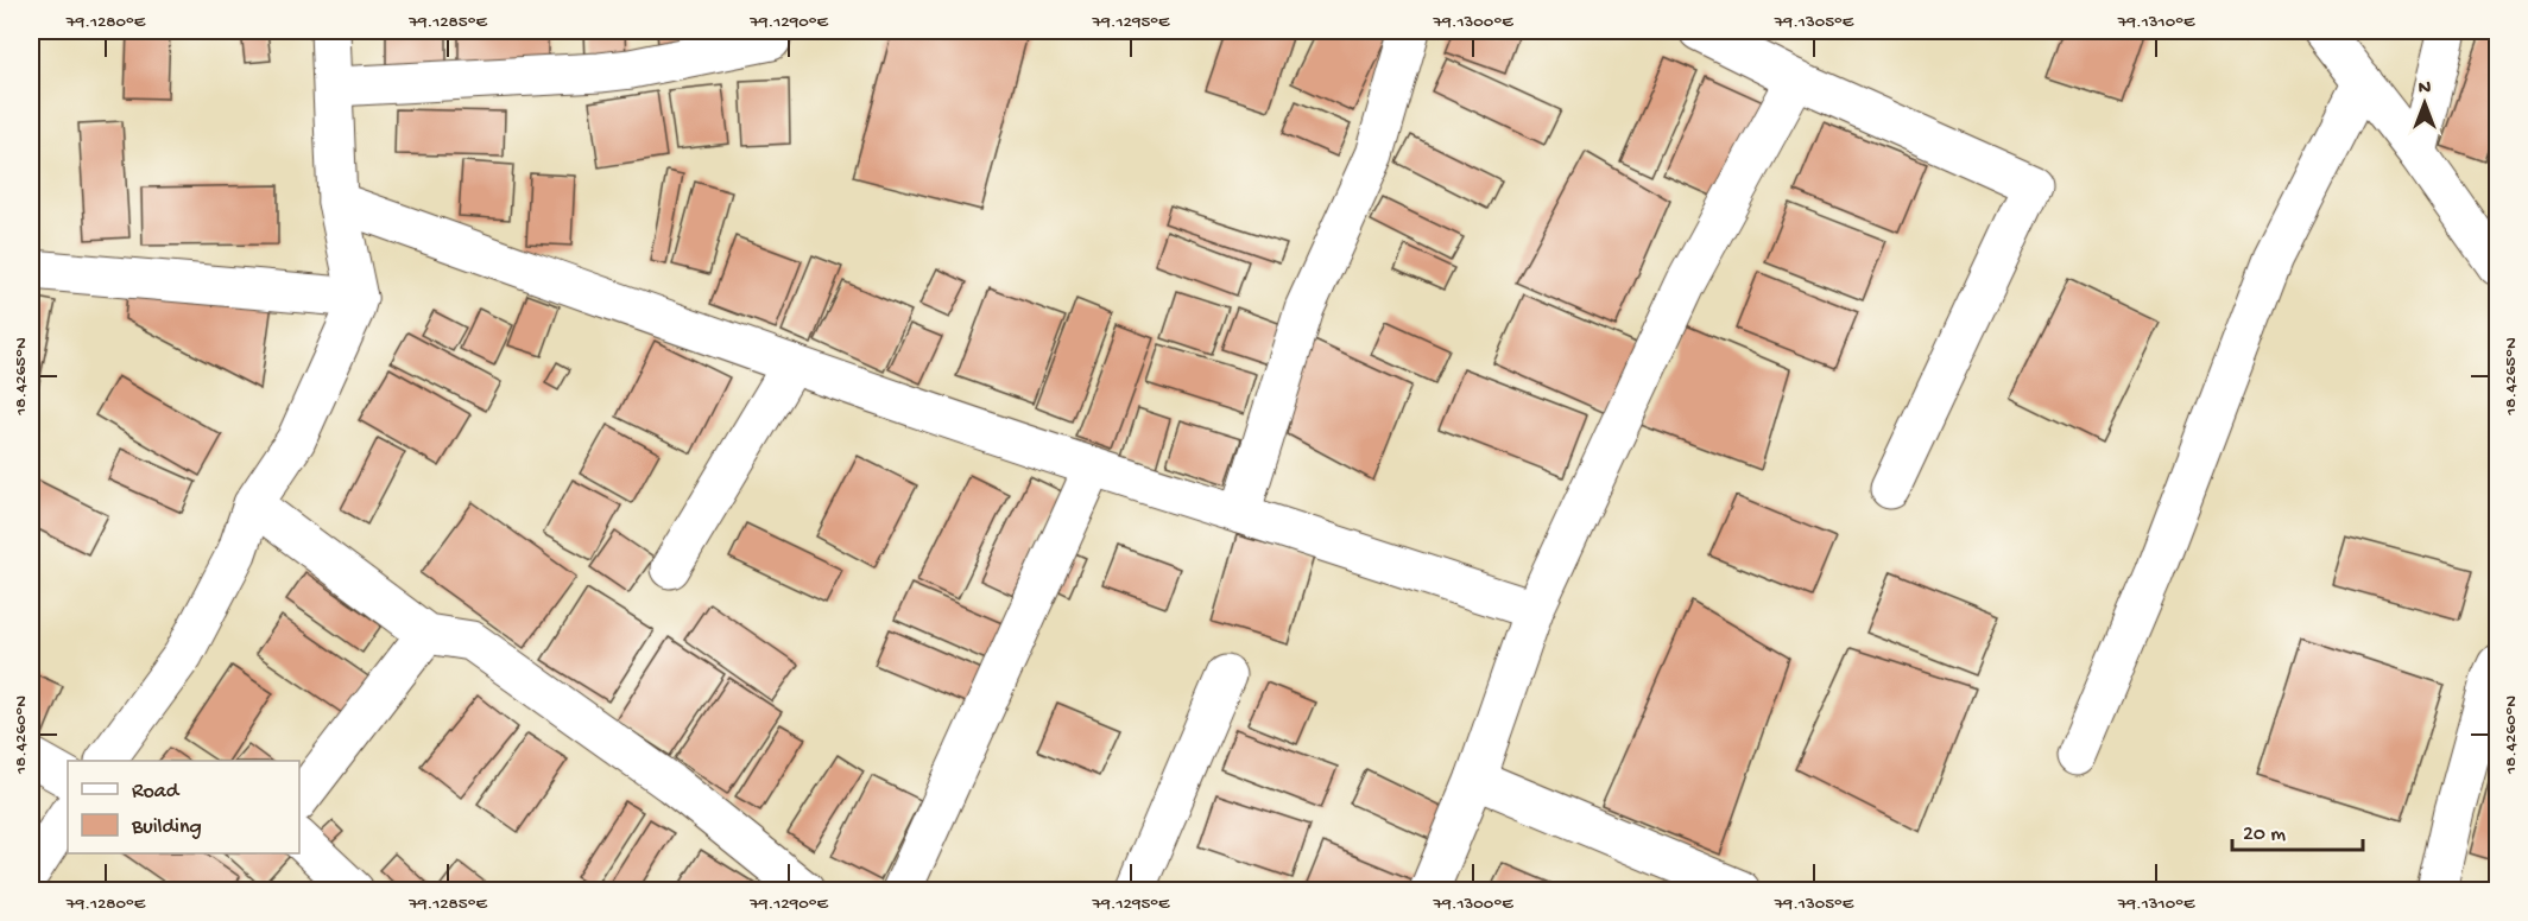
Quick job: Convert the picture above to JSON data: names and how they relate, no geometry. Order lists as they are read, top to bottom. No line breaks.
{"legend":["Road","Building"],"scale_bar":"20 m","north":"top","coordinates":["79.1280°E","79.1285°E","79.1290°E","79.1295°E","79.1300°E","79.1305°E","79.1310°E","18.4265°N","18.4260°N"]}
